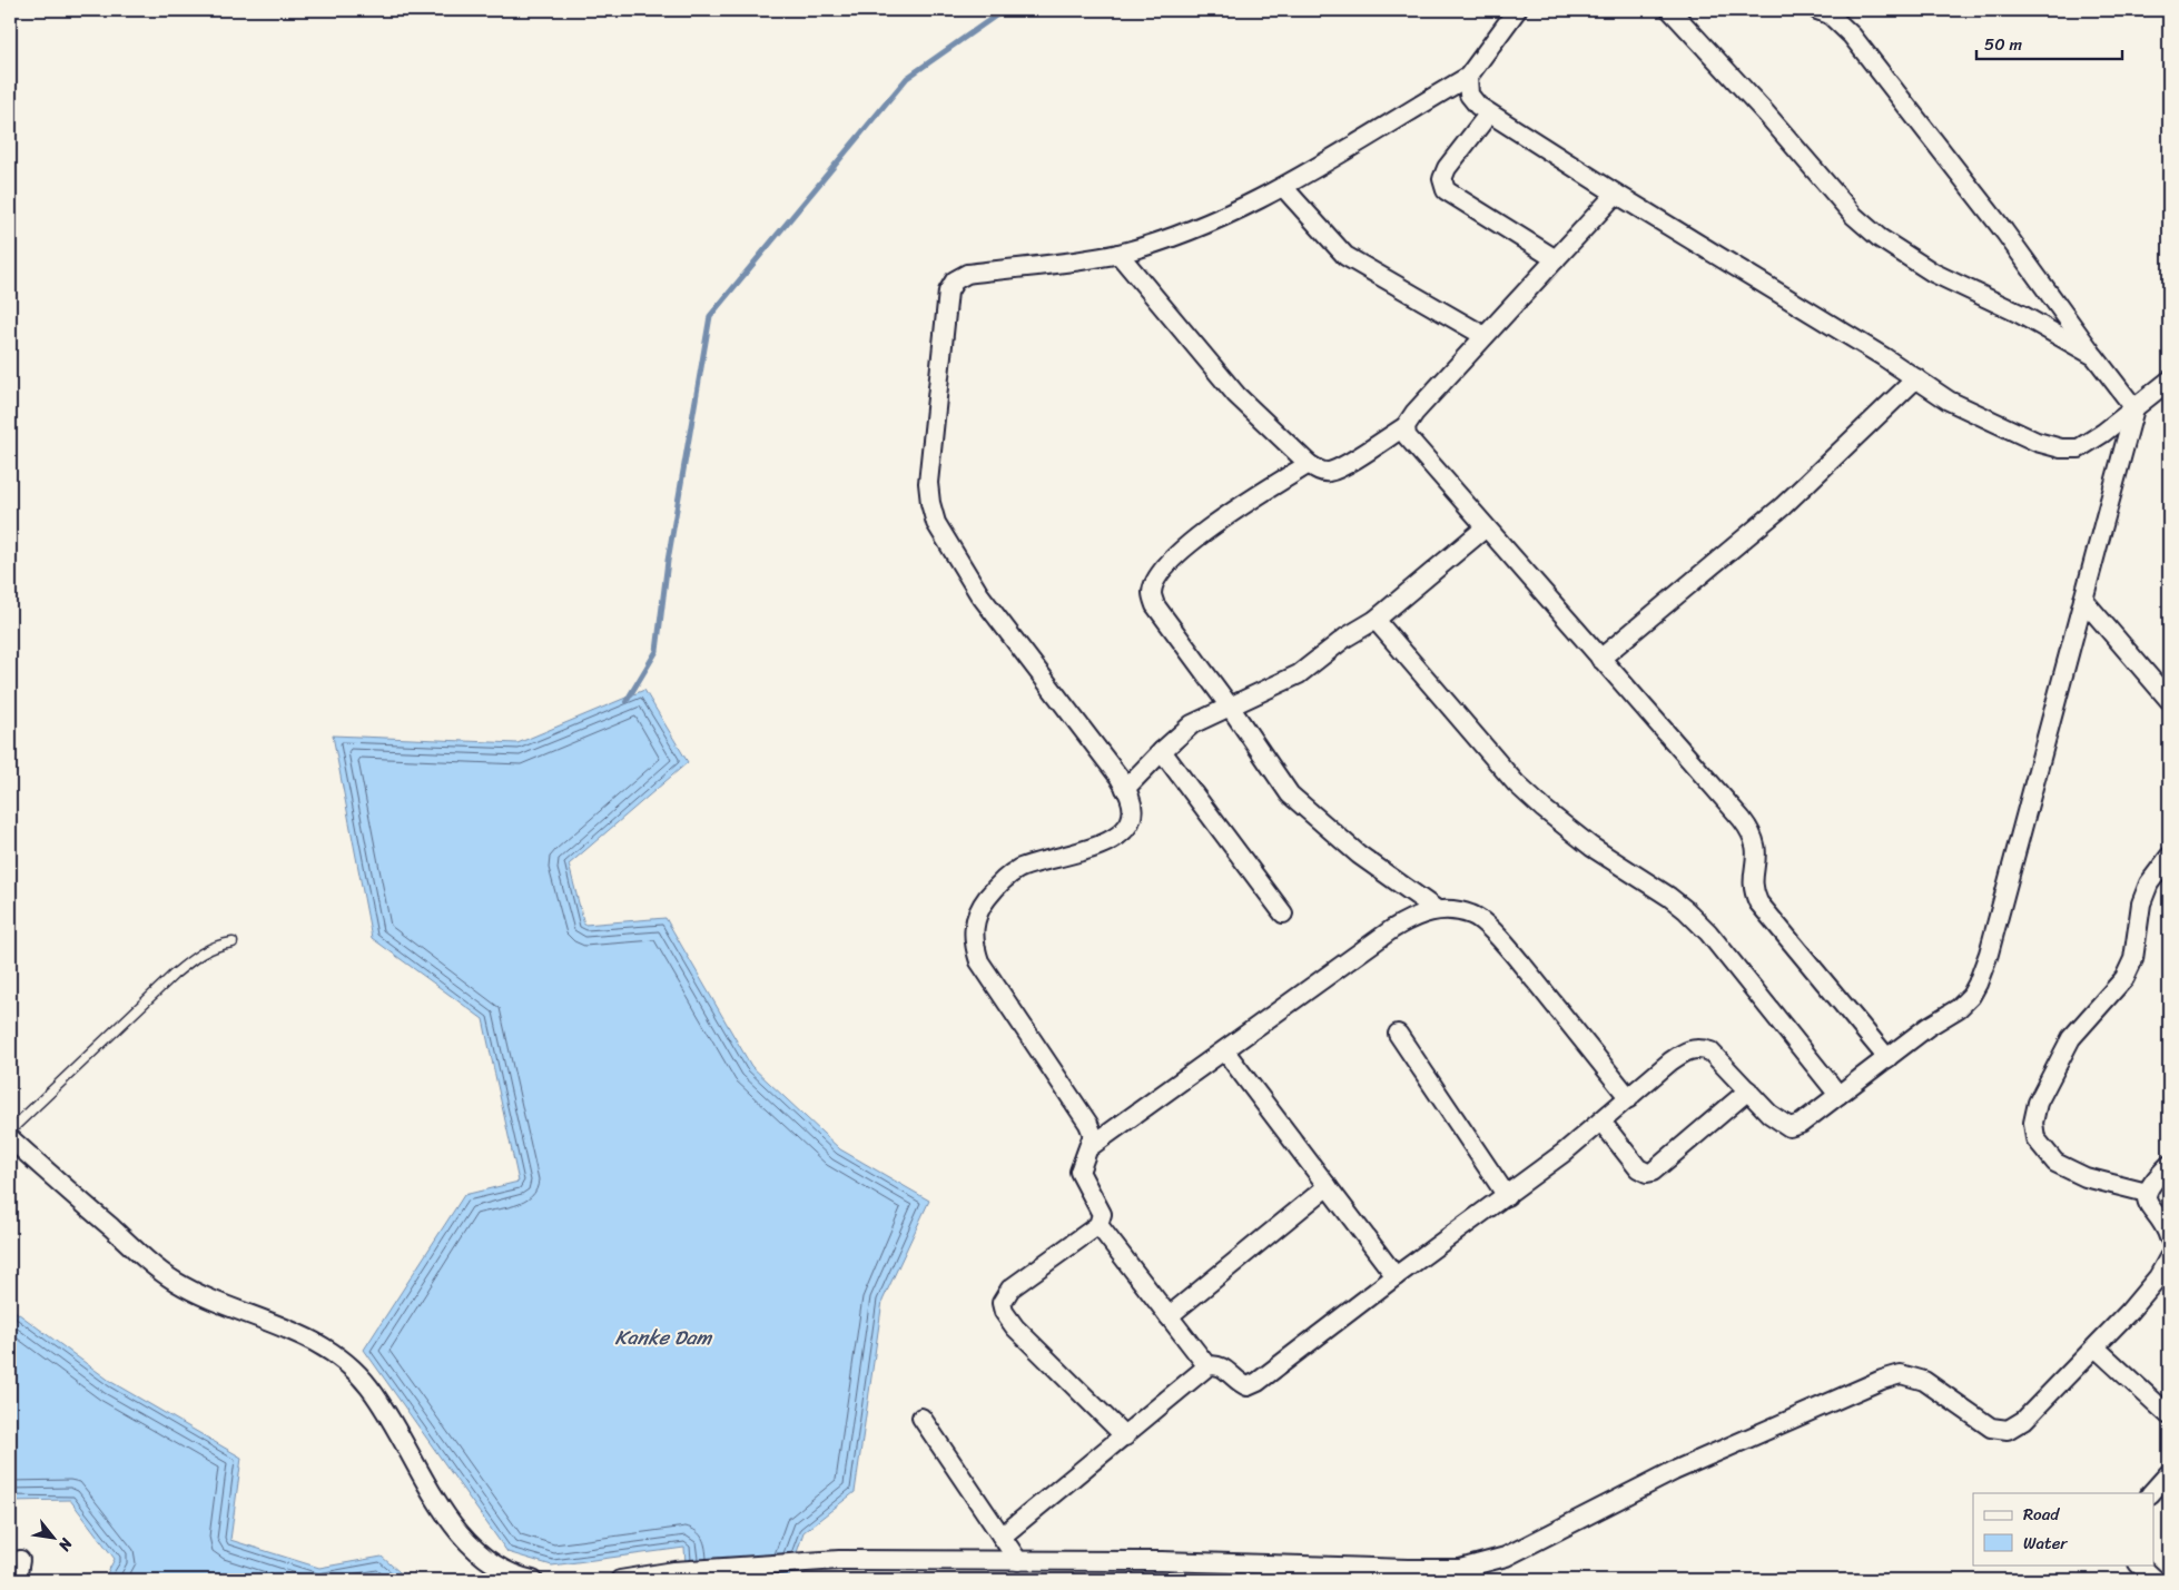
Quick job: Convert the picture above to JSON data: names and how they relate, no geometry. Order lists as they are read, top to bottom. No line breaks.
{"water":["Kanke Dam"],"legend":["Road","Water"],"scale_bar":"50 m","north":"bottom right"}
